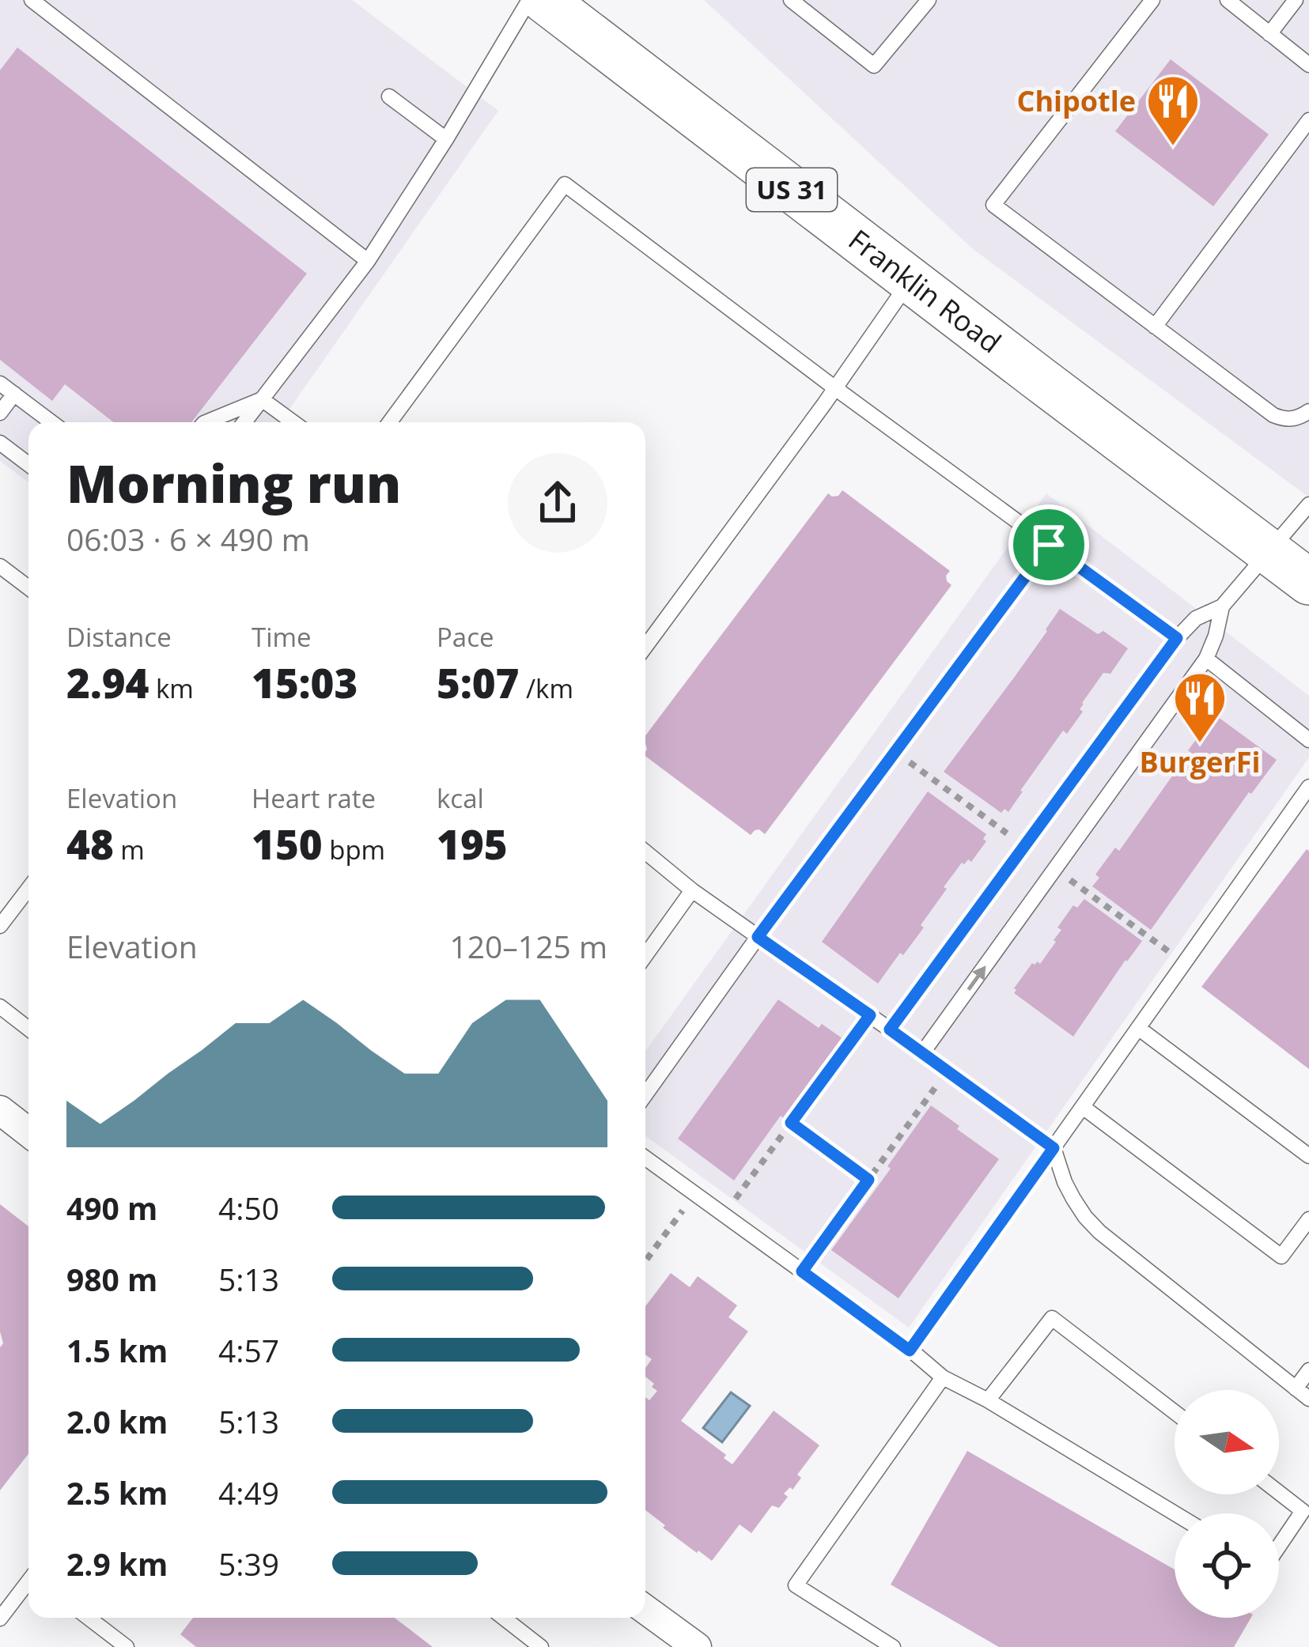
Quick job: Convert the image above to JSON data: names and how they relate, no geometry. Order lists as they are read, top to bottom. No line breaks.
{"streets":{"main road":["US 31","Franklin Road"]},"places":{"restaurant":["Chipotle","BurgerFi"]},"north":"right","page":{"heading":["Morning run","06:03 · 6 × 490 m"],"stats":[["Distance","2.94 km"],["Time","15:03"],["Pace","5:07 /km"],["Elevation","48 m"],["Heart rate","150 bpm"],["kcal","195"]],"chart":["Elevation","120–125 m"],"list":[{"name":"490 m","note":"4:50"},{"name":"980 m","note":"5:13"},{"name":"1.5 km","note":"4:57"},{"name":"2.0 km","note":"5:13"},{"name":"2.5 km","note":"4:49"},{"name":"2.9 km","note":"5:39"}]}}
